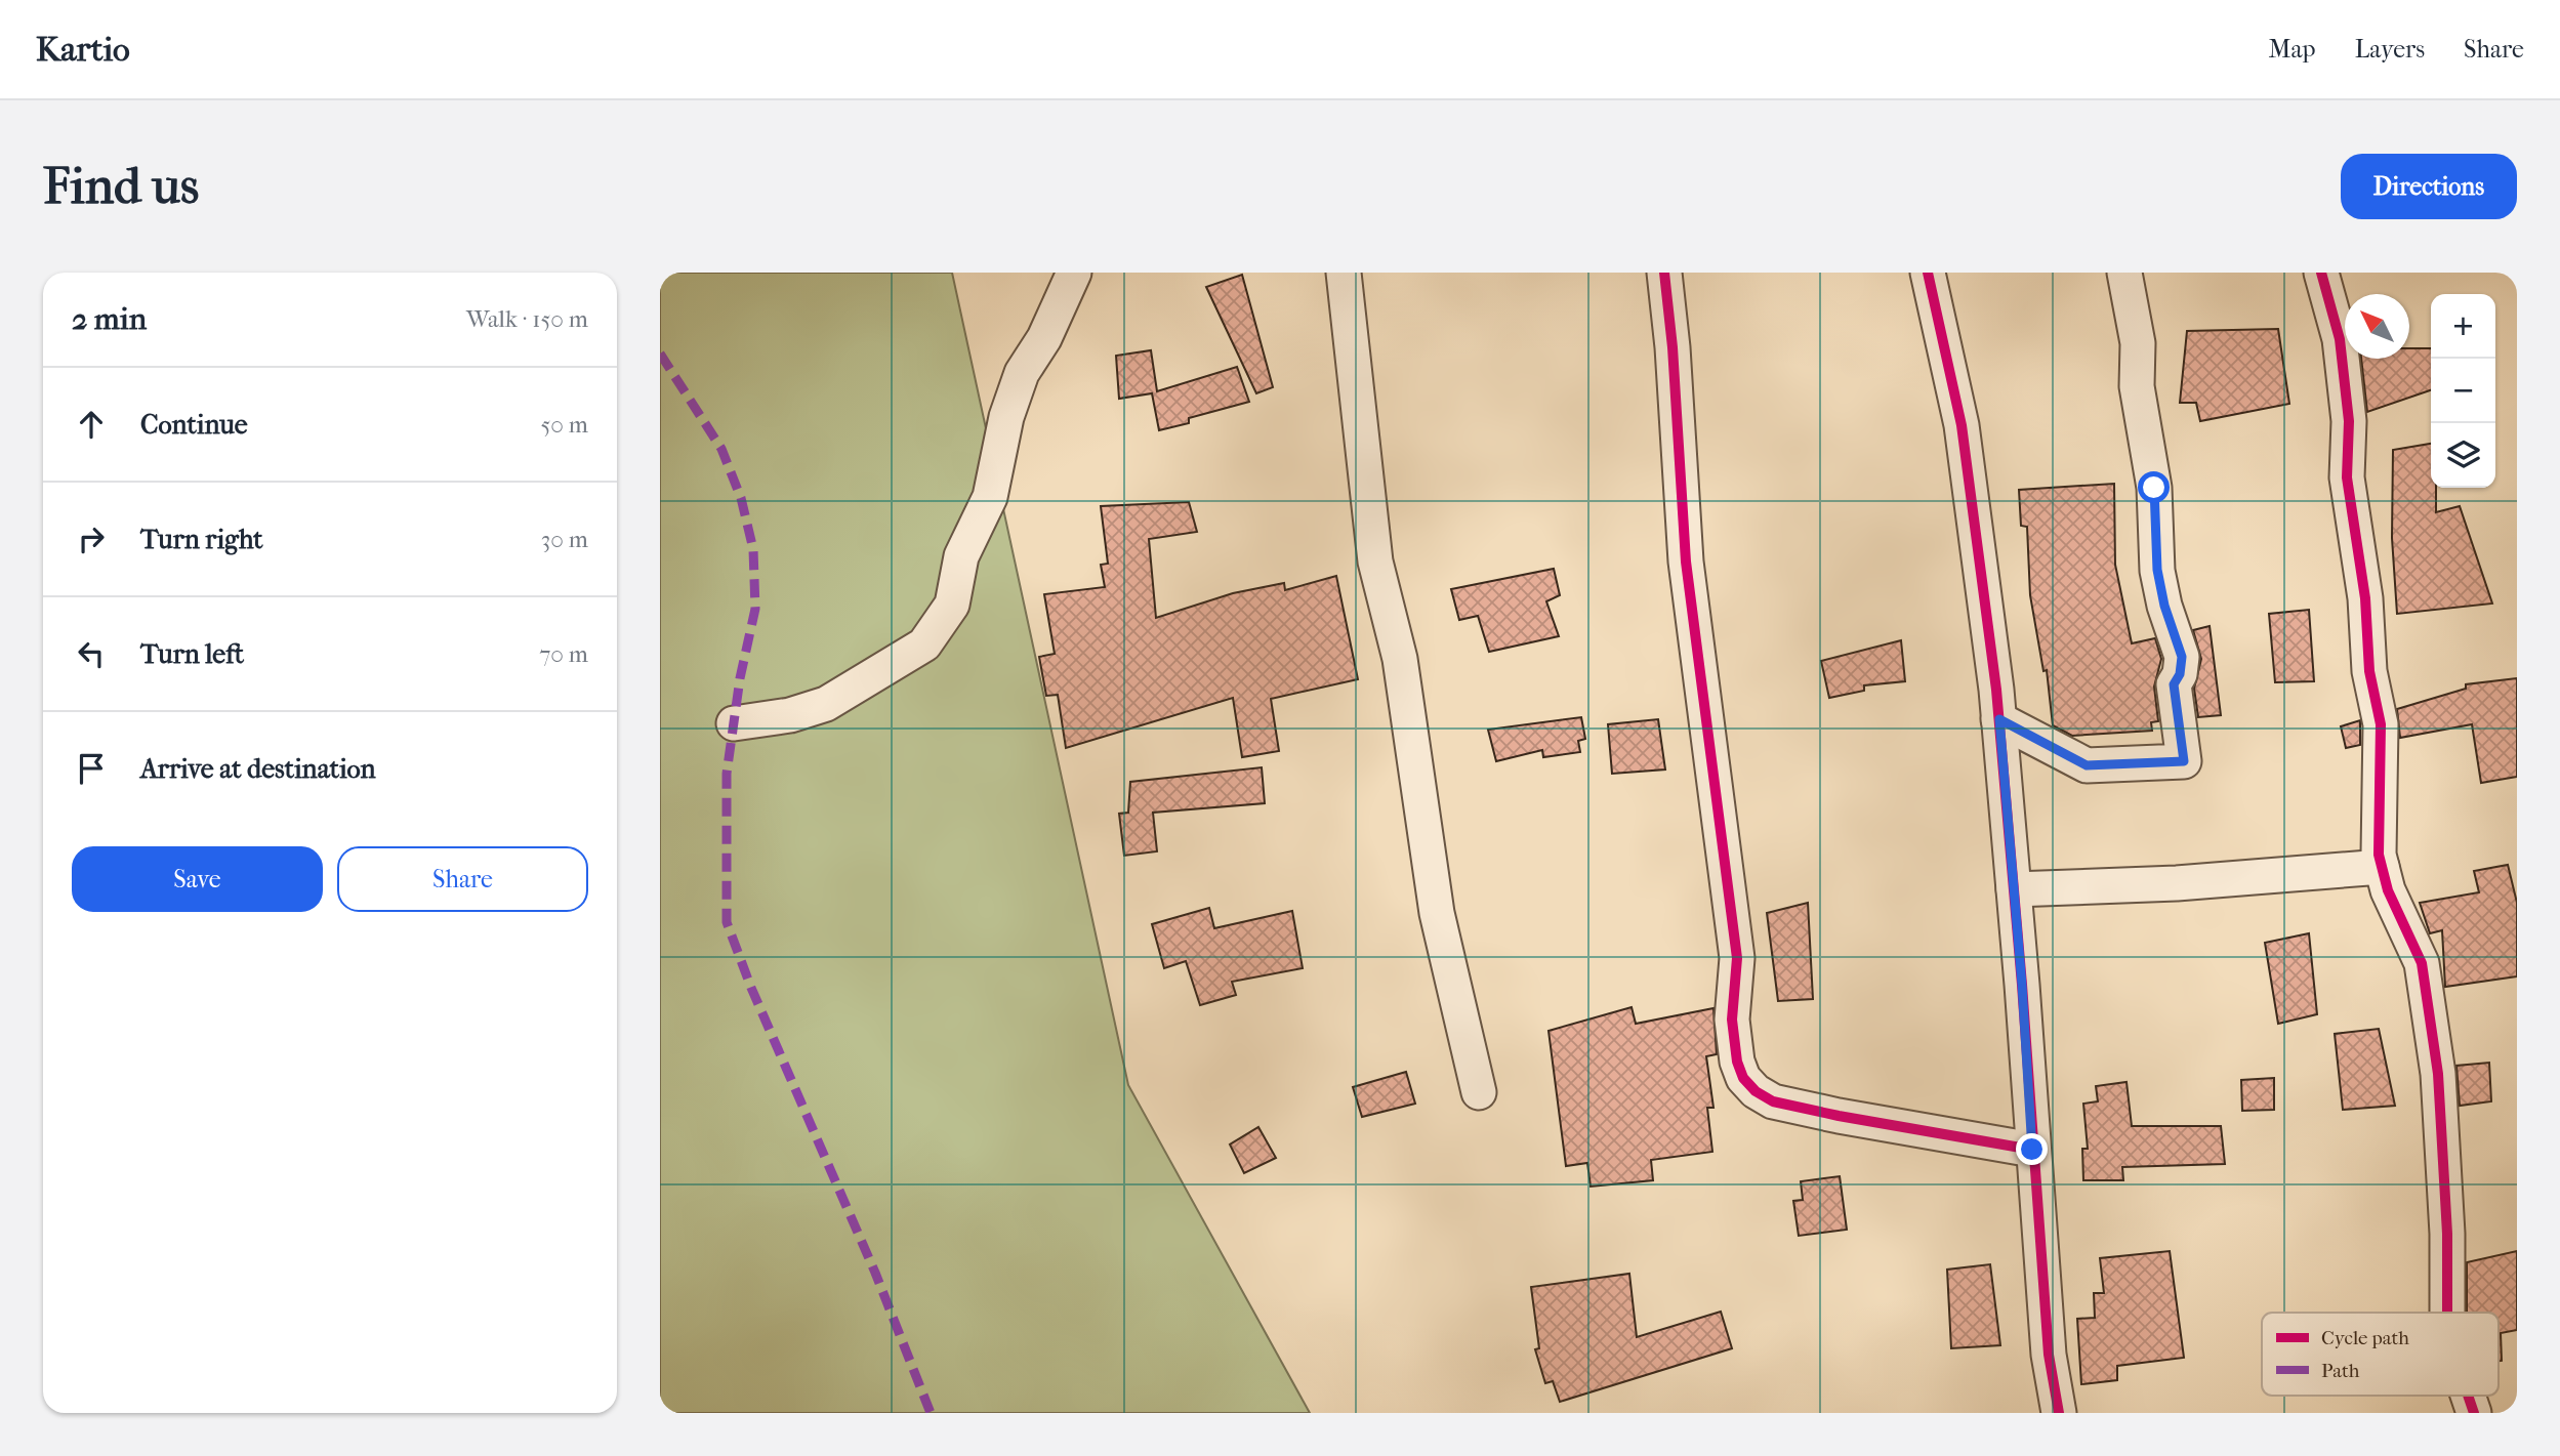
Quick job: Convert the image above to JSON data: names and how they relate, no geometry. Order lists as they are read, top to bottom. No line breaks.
{"legend":["Cycle path","Path"],"north":"top left","page":{"header":"Kartio","nav":["Map","Layers","Share"],"buttons":["Directions",["Save","Share"]],"title":"Find us","heading":["2 min","Walk · 150 m"],"map_buttons":["+","−"],"list":[["Continue","50 m"],["Turn right","30 m"],["Turn left","70 m"],"Arrive at destination"]}}
